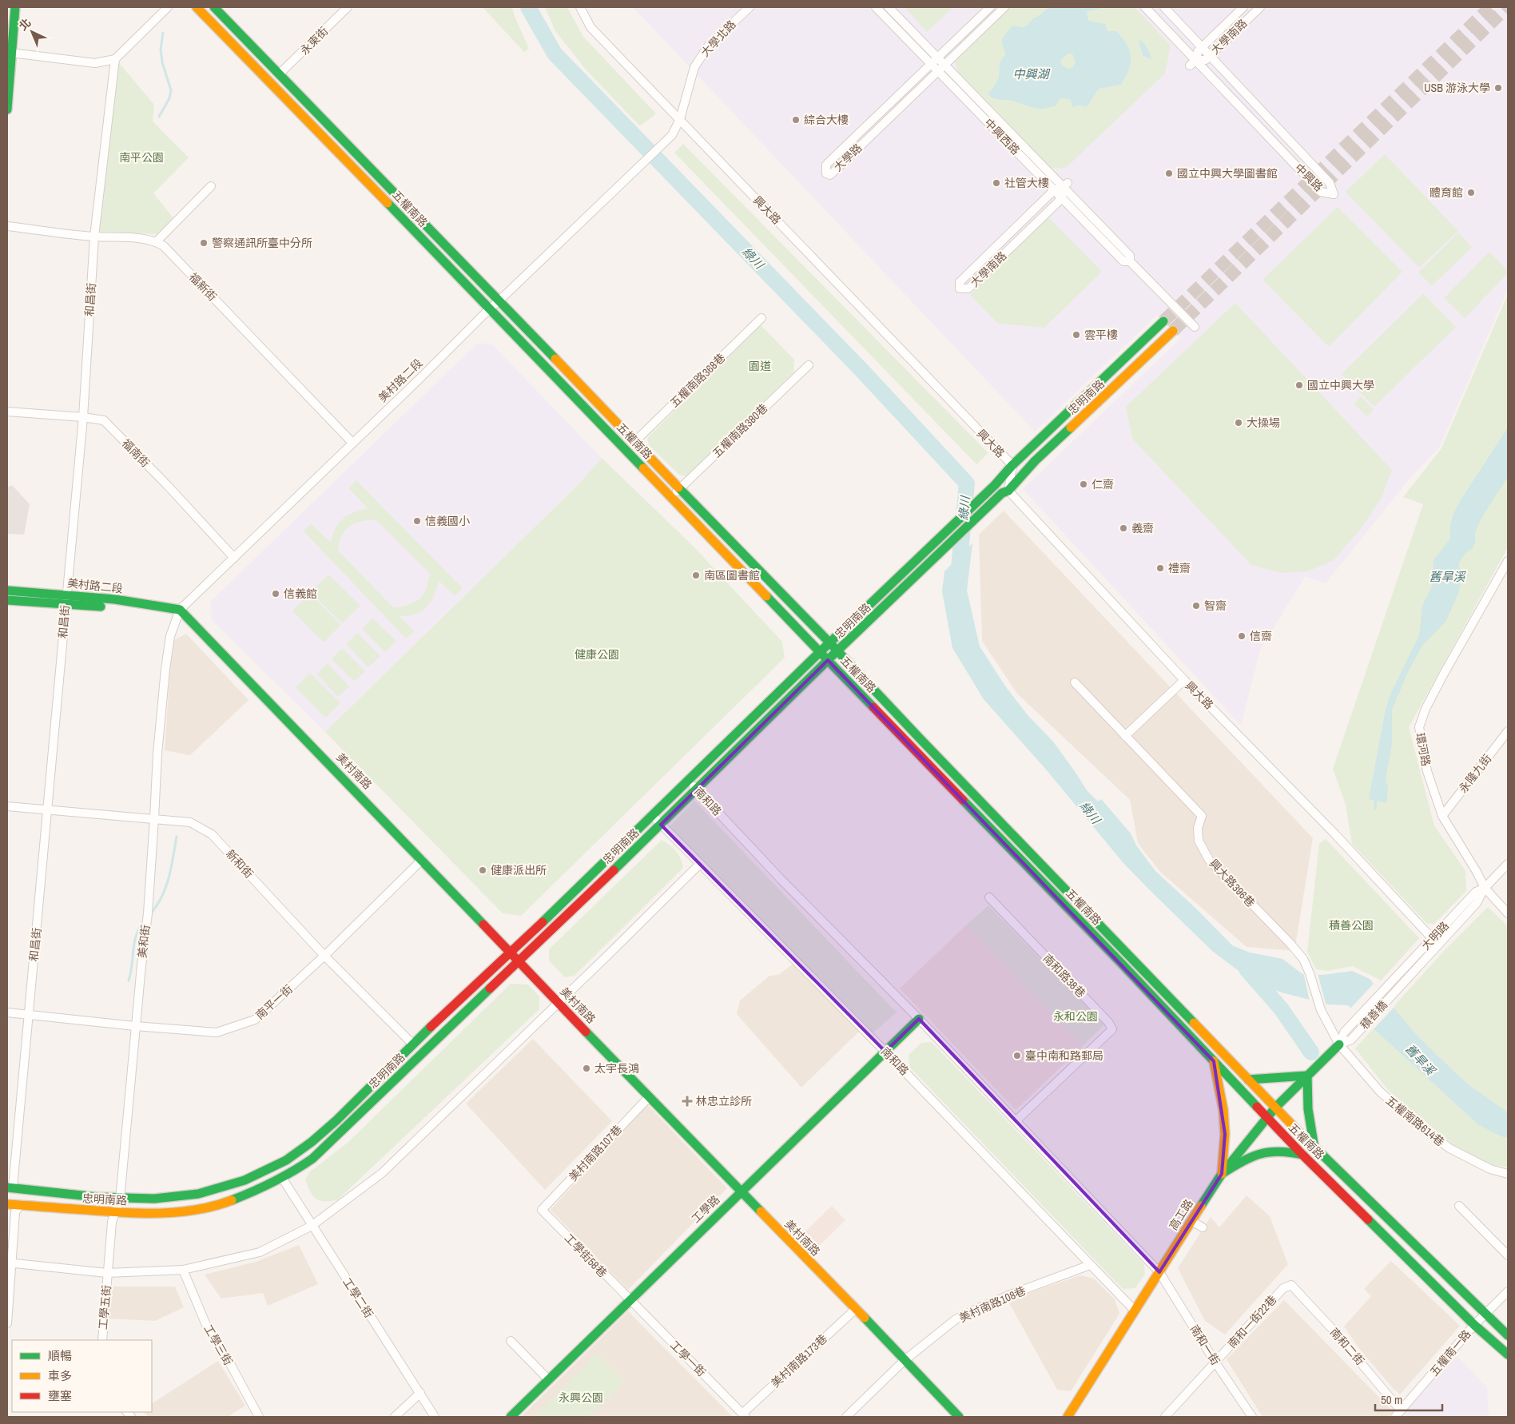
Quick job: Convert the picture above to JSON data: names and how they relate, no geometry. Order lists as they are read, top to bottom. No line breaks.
{"streets":{"main road":["五權南路","美村路二段","忠明南路","美村南路","工學路","高工路"],"street":["大學南路","大學北路","永東街","中興西路","大學路","中興路","興大路","福新街","和昌街","五權南路368巷","五權南路380巷","福南街","環河路","永隆九街","南和路","新和街","興大路396巷","大明路","美和街","南和路38巷","南平一街","積善橋","五權南路614巷","美村南路107巷","工學街58巷","工學二街","美村南路108巷","工學五街","南和一街22巷","工學三街","南和一街","南和二街","五權南一路","工學一街","美村南路173巷"]},"crossings":[["大學南路","中興西路"],["大學南路","中興路"],["大學北路","興大路"],["大學北路","美村路二段"],["永東街","五權南路"],["中興西路","大學路"],["五權南路","美村路二段"],["五權南路","五權南路368巷"],["五權南路","忠明南路"],["五權南路","五權南路380巷"],["五權南路","高工路"],["五權南路","五權南一路"],["興大路","美村路二段"],["興大路","忠明南路"],["興大路","大明路"],["福新街","美村路二段"],["和昌街","美村路二段"],["和昌街","忠明南路"],["和昌街","福南街"],["和昌街","新和街"],["和昌街","南平一街"],["美村路二段","福南街"],["美村路二段","美村南路"],["美村路二段","美和街"],["忠明南路","美村南路"],["忠明南路","南和路"],["忠明南路","新和街"],["忠明南路","美和街"],["忠明南路","工學二街"],["環河路","永隆九街"],["環河路","大明路"],["美村南路","美和街"],["美村南路","南平一街"],["美村南路","美村南路107巷"],["美村南路","工學路"],["美村南路","美村南路108巷"],["美村南路","美村南路173巷"],["南和路","南和路38巷"],["南和路","工學路"],["南和路","高工路"],["南和路","美村南路108巷"],["南和路","南和一街"],["新和街","美和街"],["新和街","南平一街"],["興大路396巷","五權南路614巷"],["大明路","積善橋"],["美和街","南平一街"],["美和街","工學五街"],["積善橋","高工路"],["五權南路614巷","高工路"],["美村南路107巷","工學街58巷"],["工學路","工學街58巷"],["工學路","工學一街"],["高工路","南和一街"],["工學街58巷","工學一街"],["南和一街22巷","南和一街"],["南和一街22巷","南和二街"],["南和二街","五權南一路"],["工學一街","美村南路173巷"]],"water":["中興湖","綠川","舊旱溪"],"parks":["南平公園","園道","健康公園","積善公園","永和公園","永興公園"],"places":{"other":["USB 游泳大學","綜合大樓","國立中興大學圖書館","社管大樓","體育館","警察通訊所臺中分所","雲平樓","國立中興大學","大操場","仁齋","信義國小","義齋","禮齋","南區圖書館","信義館","智齋","信齋","健康派出所","臺中南和路郵局","太宇長鴻"],"health":["林忠立診所"]},"legend":["順暢","車多","壅塞"],"scale_bar":"50 m","north":"top left"}
